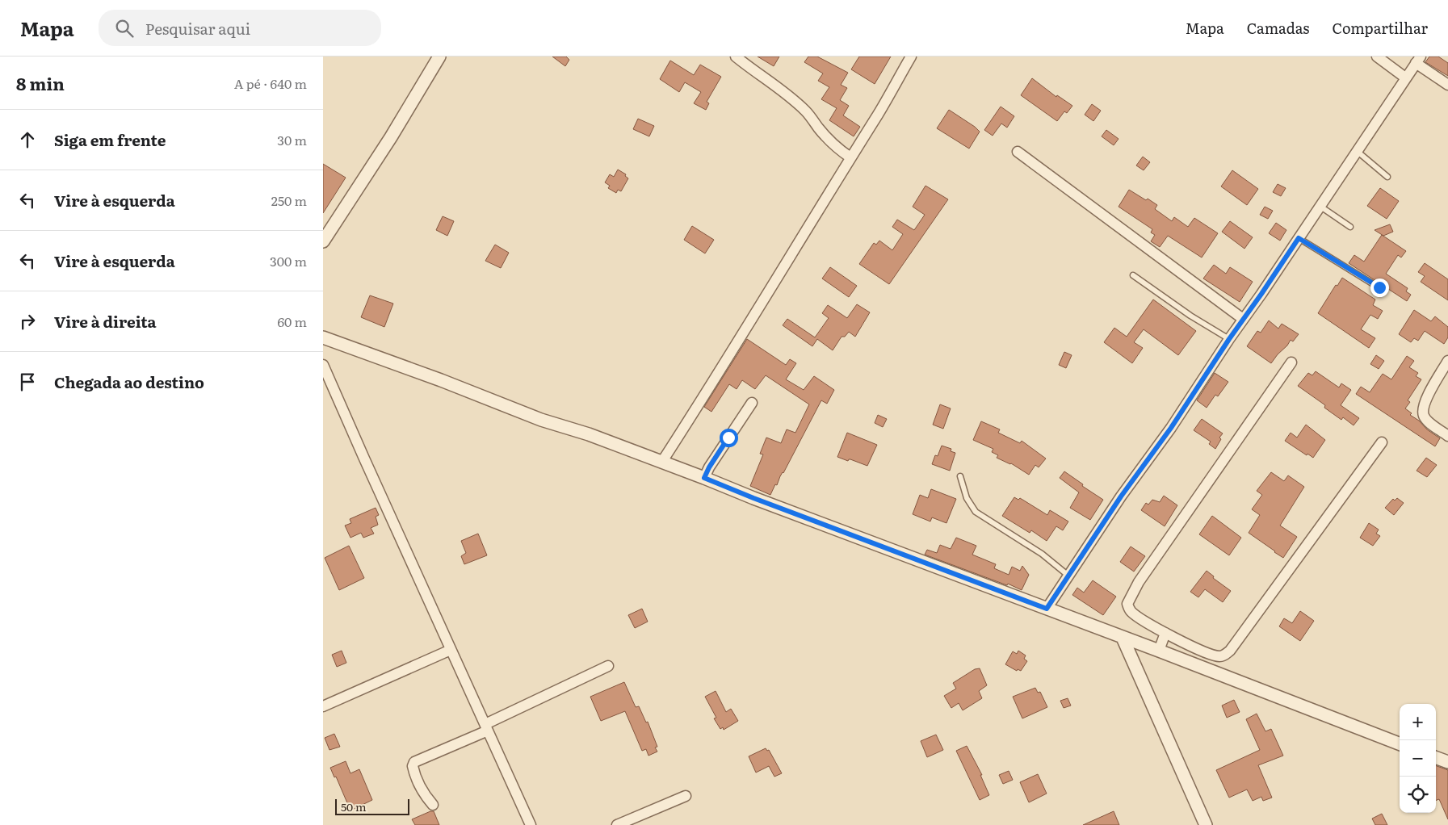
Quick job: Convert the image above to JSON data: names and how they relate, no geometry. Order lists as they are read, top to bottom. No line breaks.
{"scale_bar":"50 m","page":{"header":"Mapa","search":"Pesquisar aqui","nav":["Mapa","Camadas","Compartilhar"],"heading":["8 min","A pé · 640 m"],"list":[["Siga em frente","30 m"],["Vire à esquerda","250 m"],["Vire à esquerda","300 m"],["Vire à direita","60 m"],"Chegada ao destino"],"map_buttons":["+","−"],"scale":"50 m"}}
